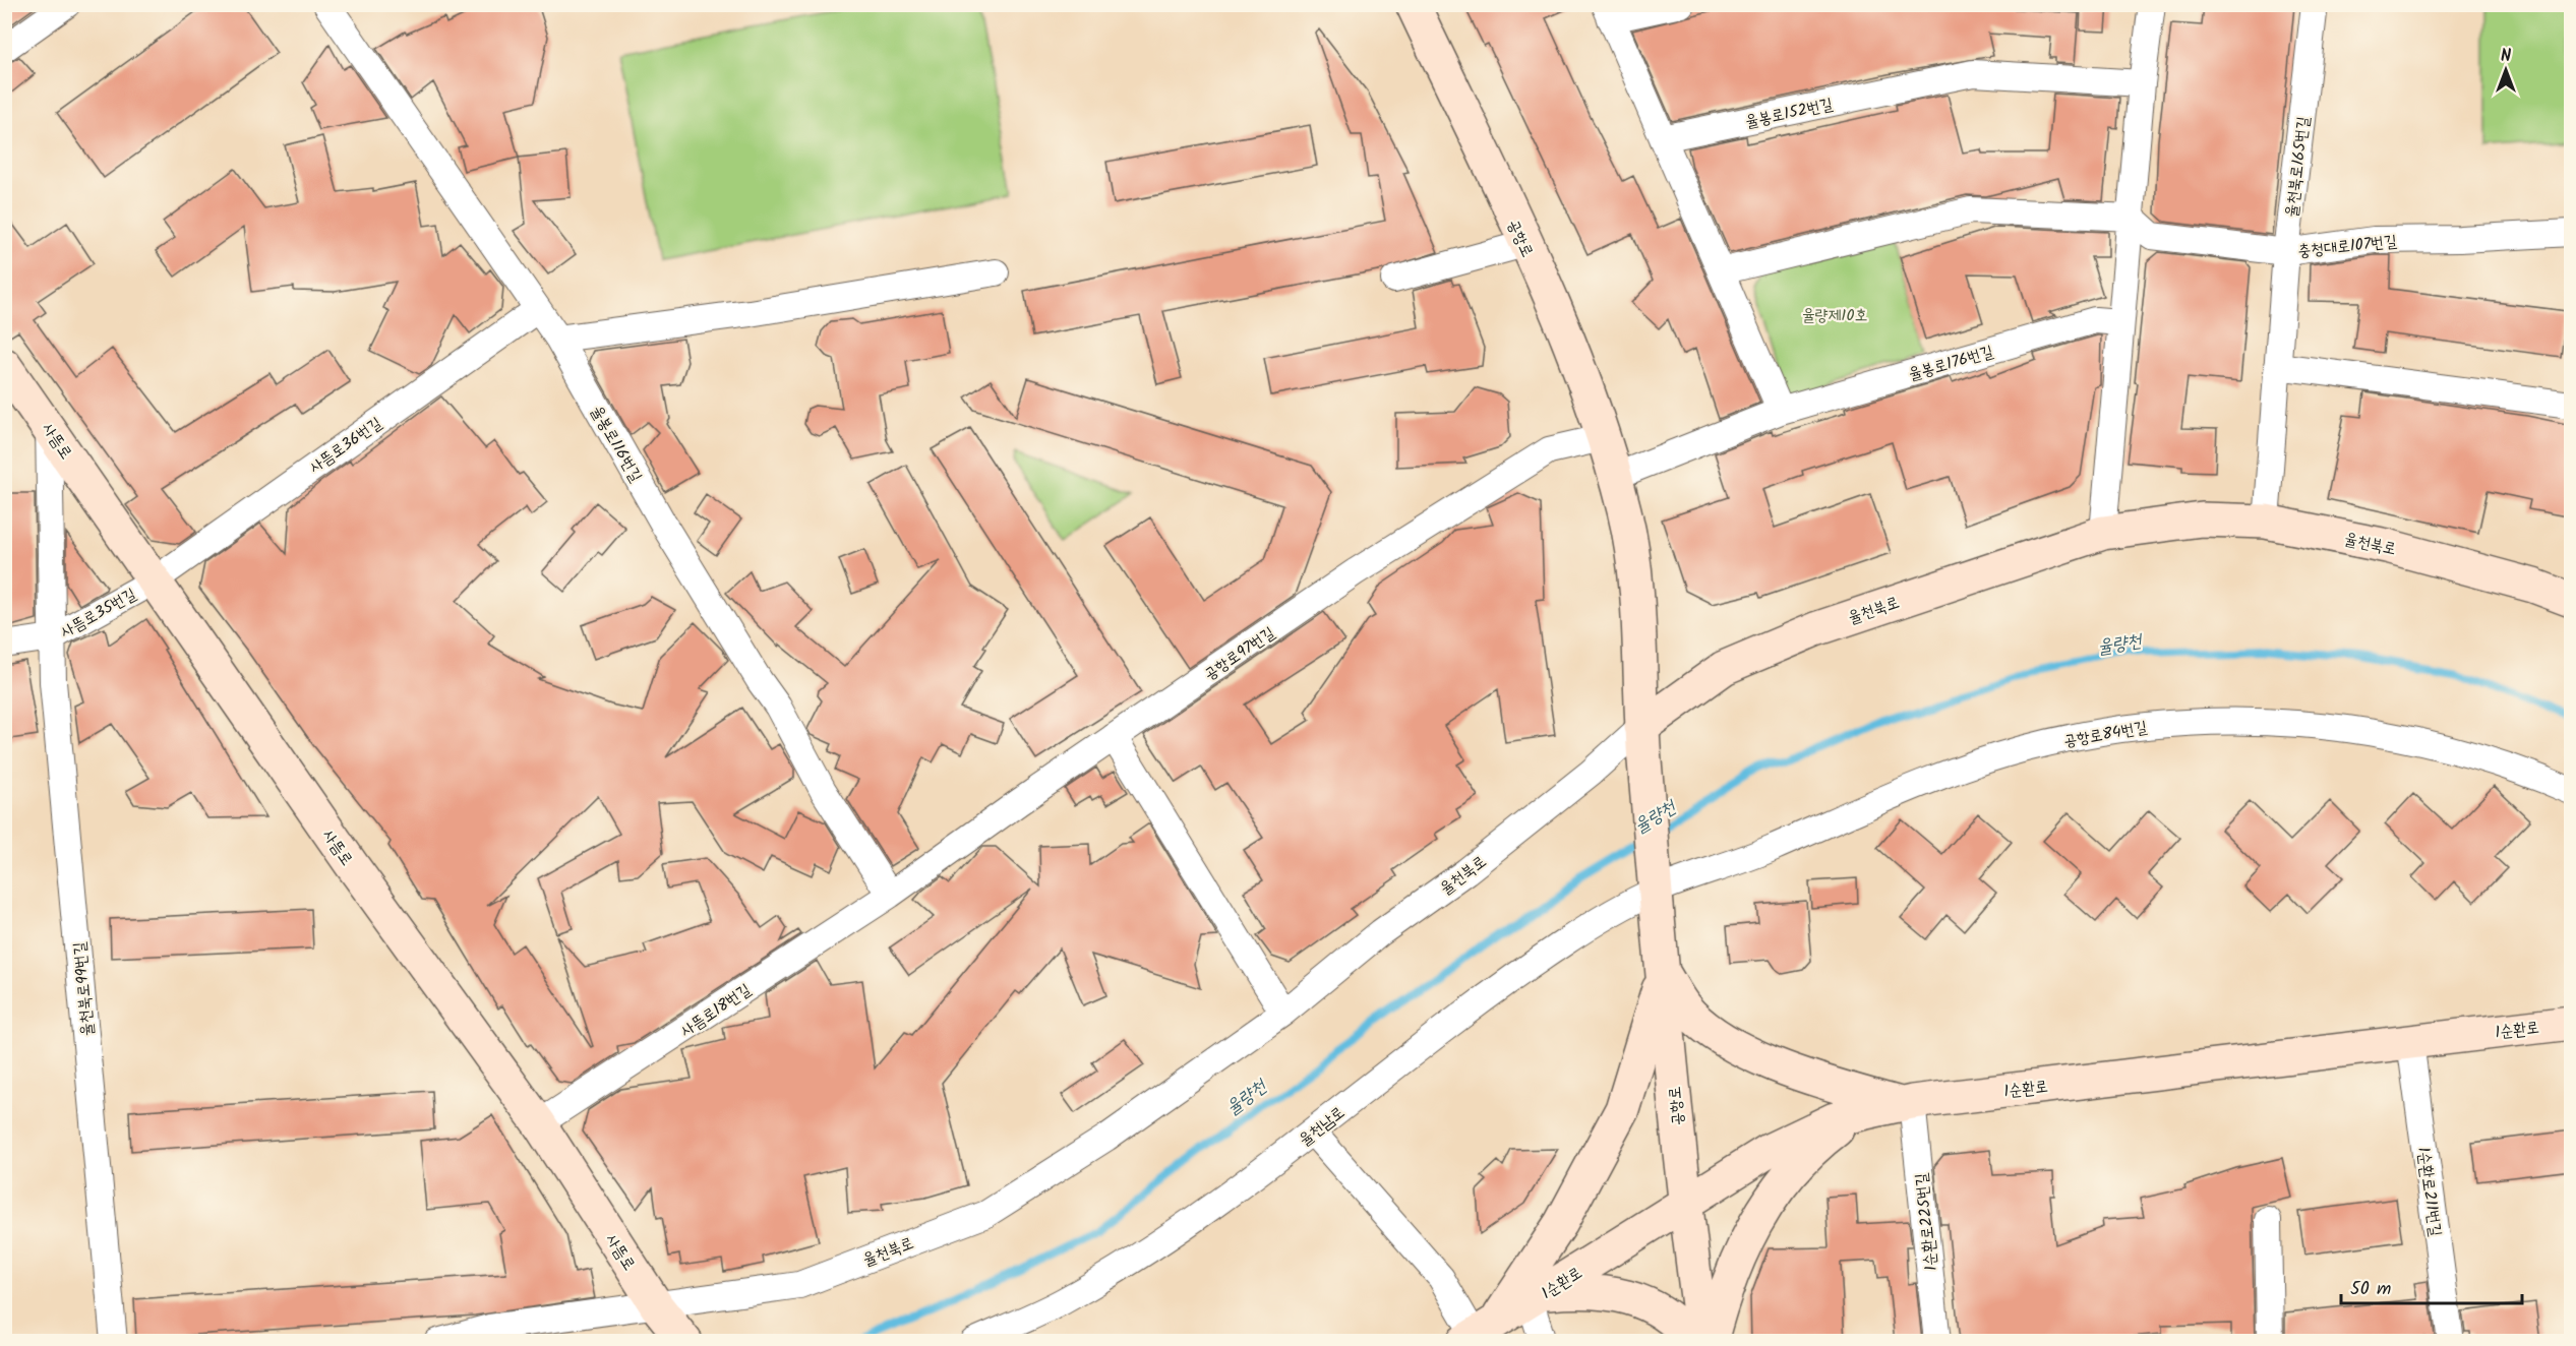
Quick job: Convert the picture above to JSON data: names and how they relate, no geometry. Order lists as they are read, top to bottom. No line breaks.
{"streets":{"main road":["공항로","사뜸로","율천북로","1순환로"],"street":["율봉로152번길","율천북로165번길","충청대로107번길","율봉로176번길","율봉로116번길","사뜸로36번길","사뜸로35번길","공항로97번길","공항로84번길","율천북로99번길","사뜸로18번길","율천남로","1순환로211번길","1순환로225번길"]},"crossings":[["율천북로165번길","충청대로107번길"],["율천북로165번길","율천북로"],["공항로","율천북로"],["공항로","공항로97번길"],["공항로","공항로84번길"],["공항로","1순환로"],["공항로","율천남로"],["사뜸로","사뜸로36번길"],["사뜸로","율천북로"],["사뜸로","사뜸로35번길"],["사뜸로","율천북로99번길"],["사뜸로","사뜸로18번길"],["율봉로116번길","사뜸로36번길"],["율봉로116번길","공항로97번길"],["율봉로116번길","사뜸로18번길"],["사뜸로36번길","사뜸로35번길"],["사뜸로35번길","율천북로99번길"],["공항로97번길","사뜸로18번길"],["공항로84번길","율천남로"],["1순환로","1순환로211번길"],["1순환로","1순환로225번길"]],"water":["율량천"],"parks":["율량제10호"],"scale_bar":"50 m","north":"top"}
